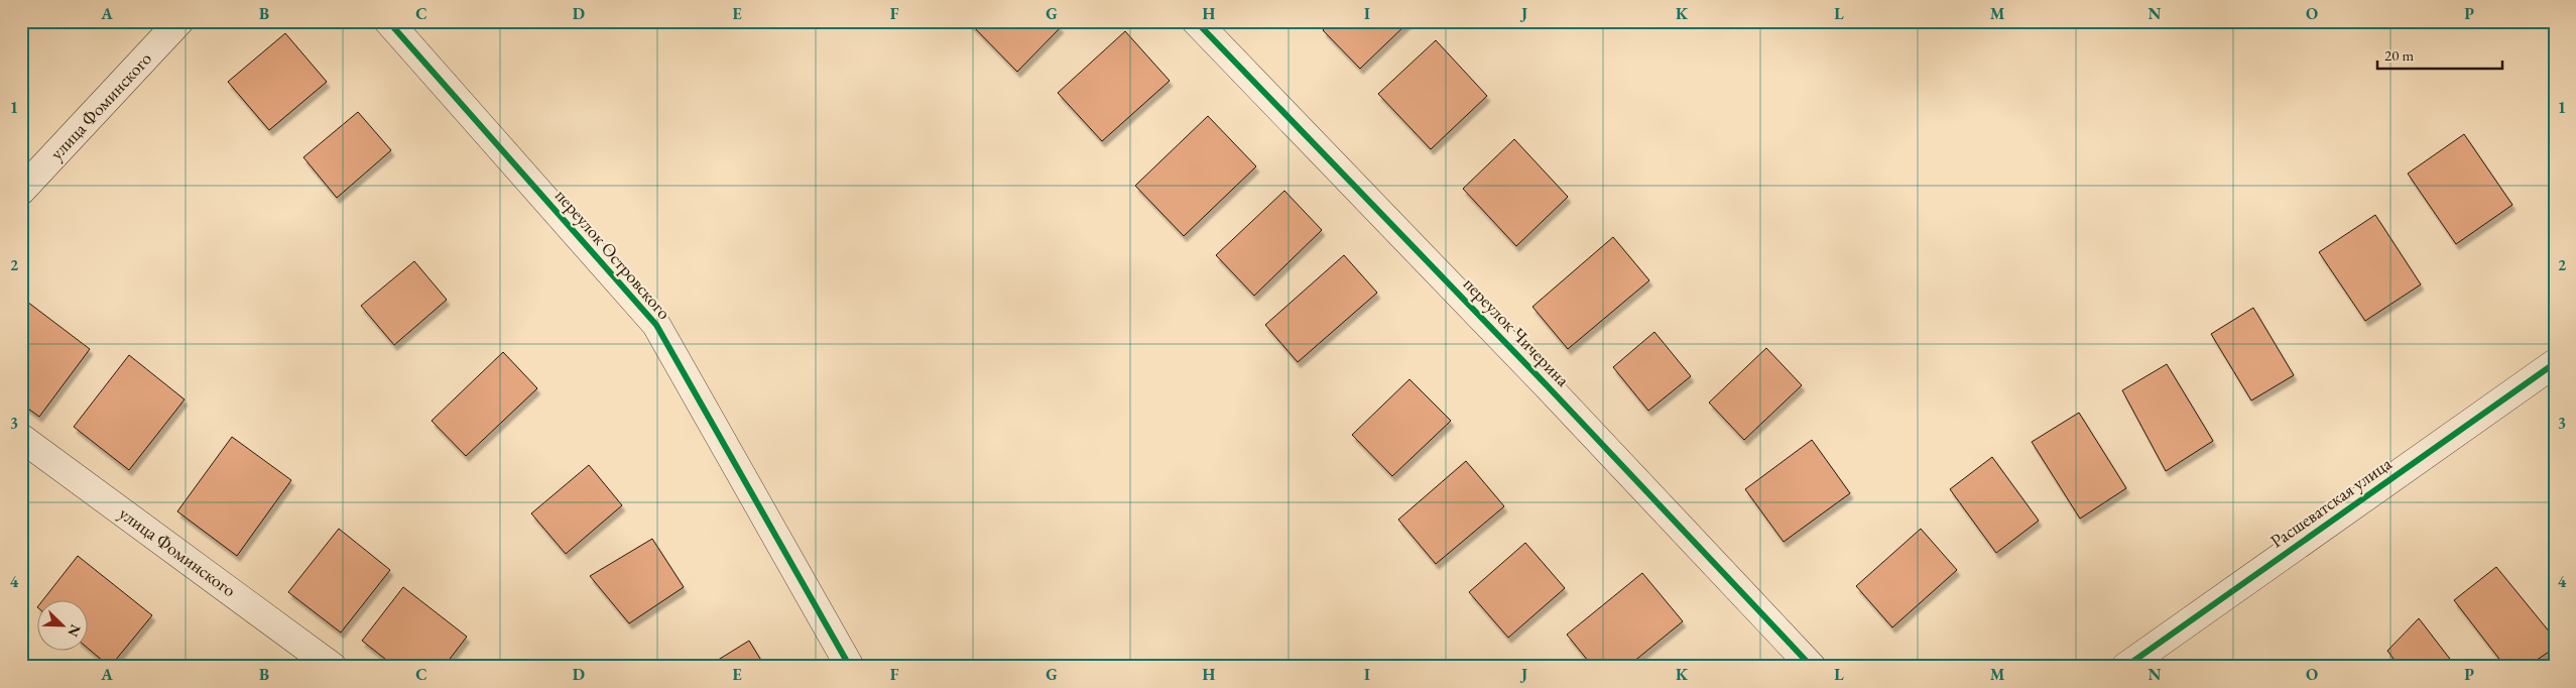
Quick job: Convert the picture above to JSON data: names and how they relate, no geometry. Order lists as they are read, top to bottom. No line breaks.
{"streets":{"street":["улица Фоминского","переулок Островского","переулок Чичерина","Расшеватская улица"]},"scale_bar":"20 m","north":"bottom right","grid":{"columns":["A","B","C","D","E","F","G","H","I","J","K","L","M","N","O","P"],"rows":["1","2","3","4"]}}
